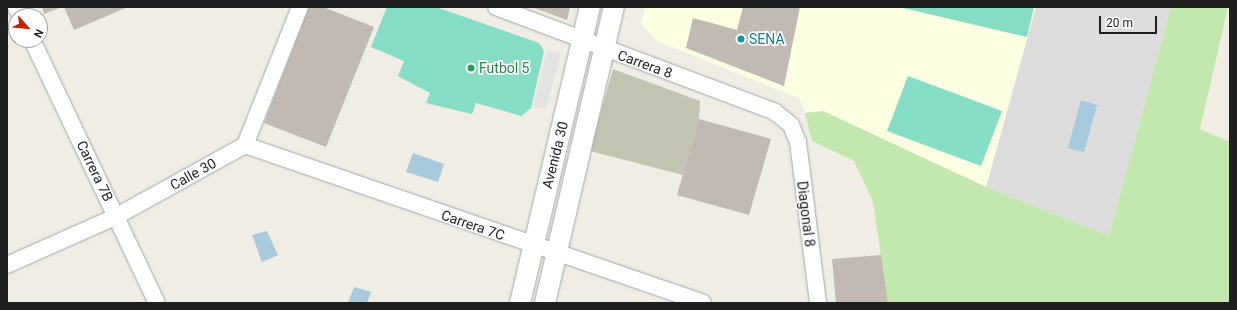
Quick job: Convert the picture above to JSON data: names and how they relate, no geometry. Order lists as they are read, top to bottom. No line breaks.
{"streets":{"street":["Carrera 8","Avenida 30","Carrera 7B","Calle 30","Diagonal 8","Carrera 7C"]},"crossings":[["Carrera 8","Avenida 30"],["Carrera 8","Diagonal 8"],["Avenida 30","Carrera 7C"],["Carrera 7B","Calle 30"],["Calle 30","Carrera 7C"]],"places":["SENA","Futbol 5"],"scale_bar":"20 m","north":"bottom right"}
